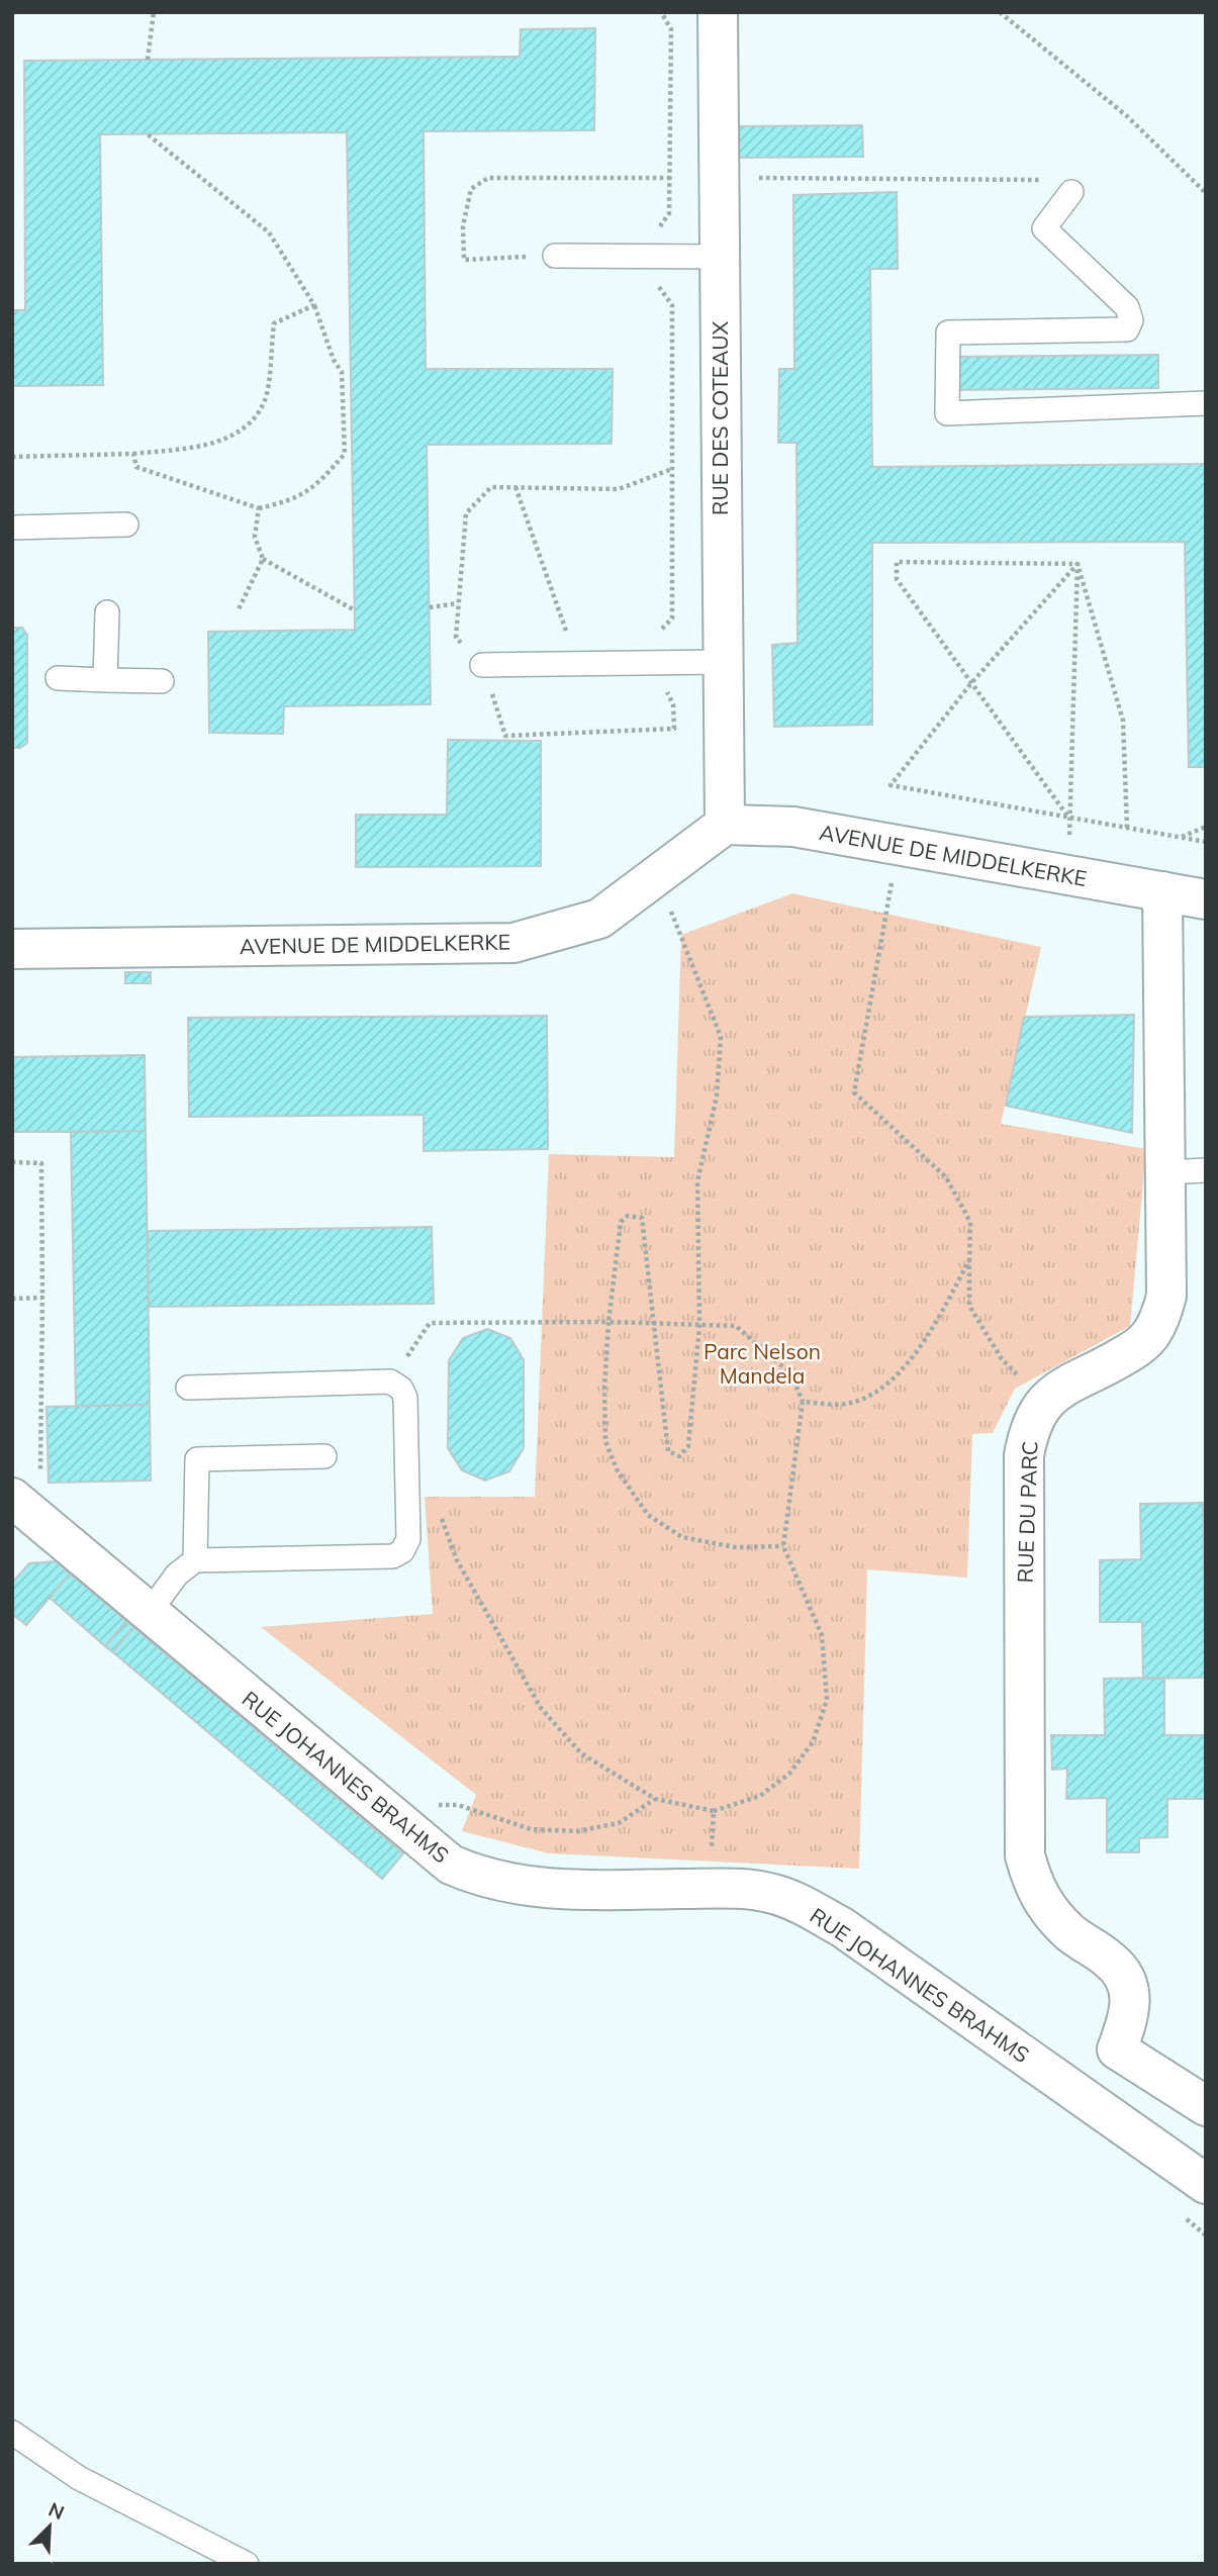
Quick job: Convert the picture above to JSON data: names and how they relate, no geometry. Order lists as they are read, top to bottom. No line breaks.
{"streets":{"street":["RUE DES COTEAUX","AVENUE DE MIDDELKERKE","RUE DU PARC","RUE JOHANNES BRAHMS"]},"crossings":[["RUE DES COTEAUX","AVENUE DE MIDDELKERKE"],["AVENUE DE MIDDELKERKE","RUE DU PARC"]],"parks":["Parc Nelson Mandela"],"north":"top right"}
